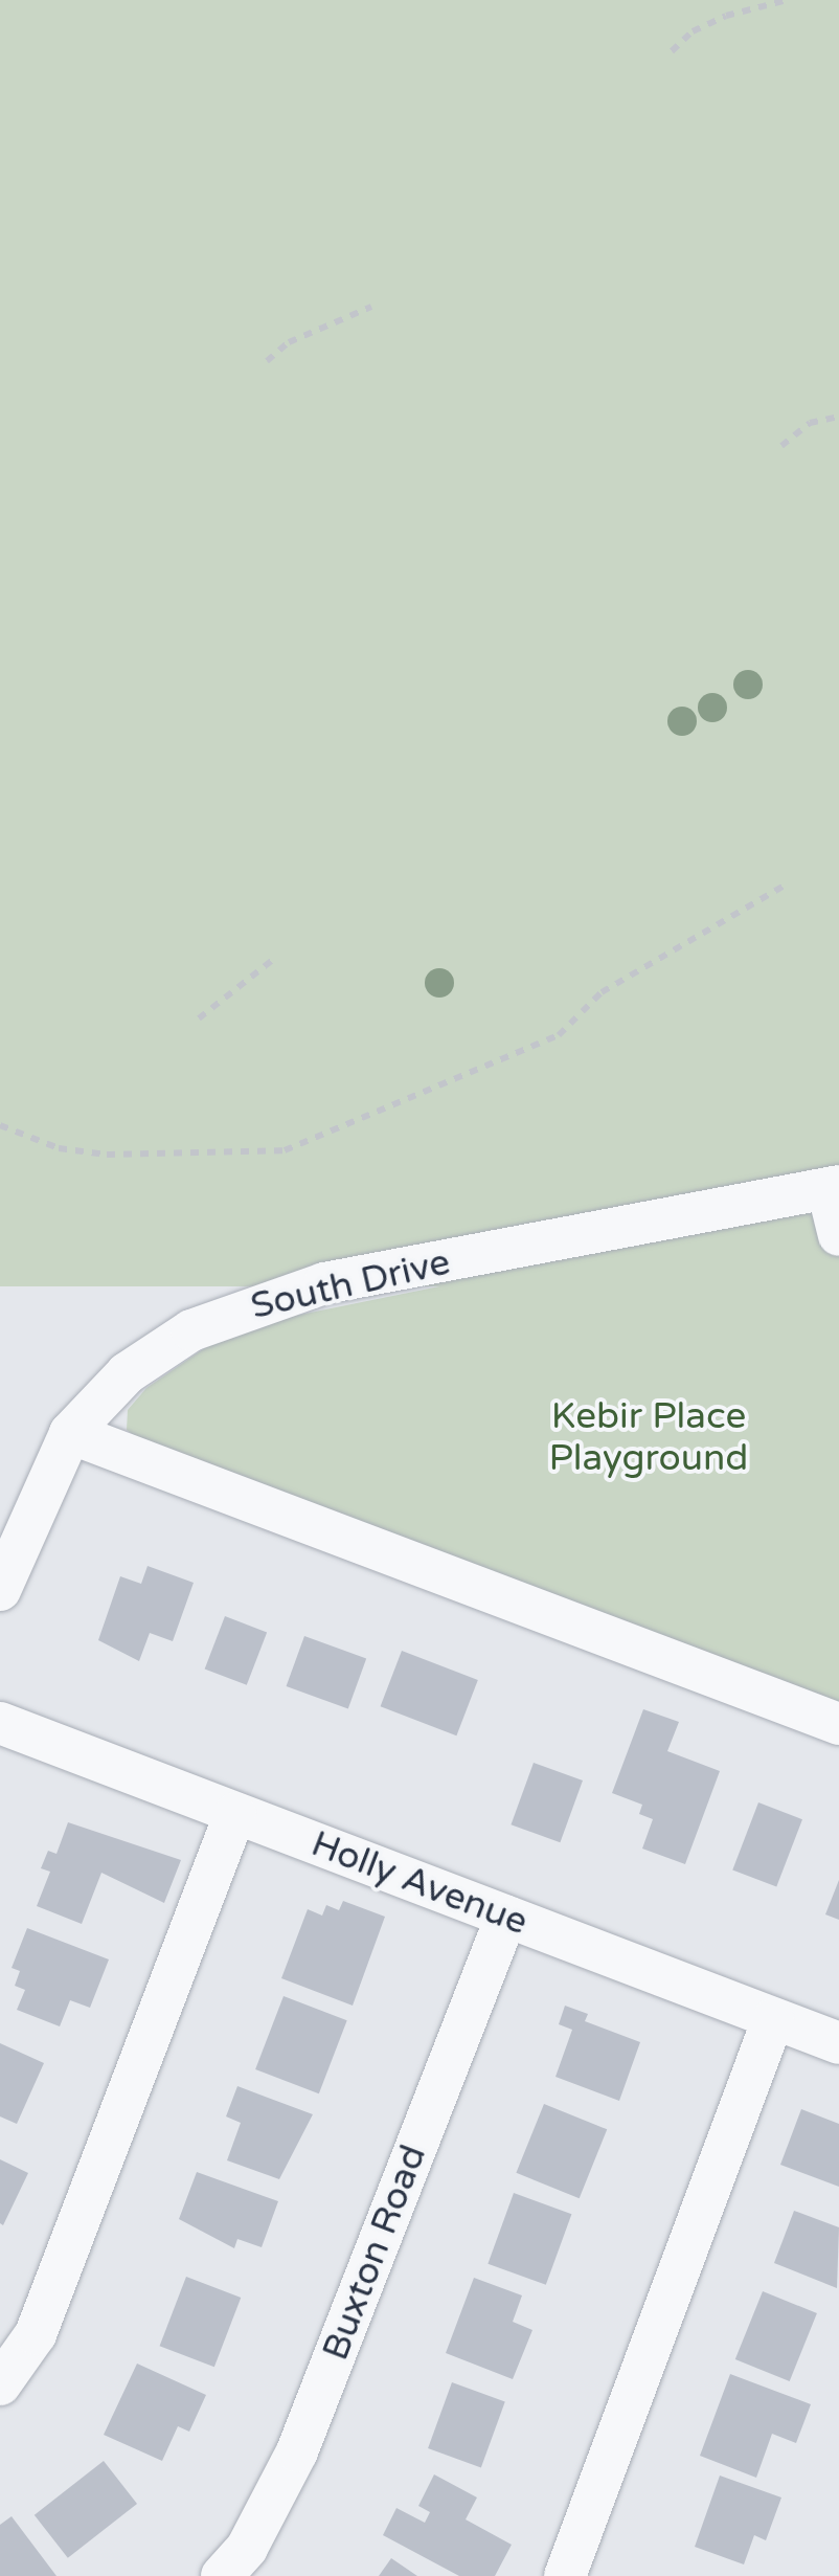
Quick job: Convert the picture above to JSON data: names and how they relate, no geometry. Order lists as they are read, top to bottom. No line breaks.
{"streets":{"street":["South Drive","Holly Avenue","Buxton Road"]},"crossings":[["Holly Avenue","Buxton Road"]],"parks":["Kebir Place Playground"]}
